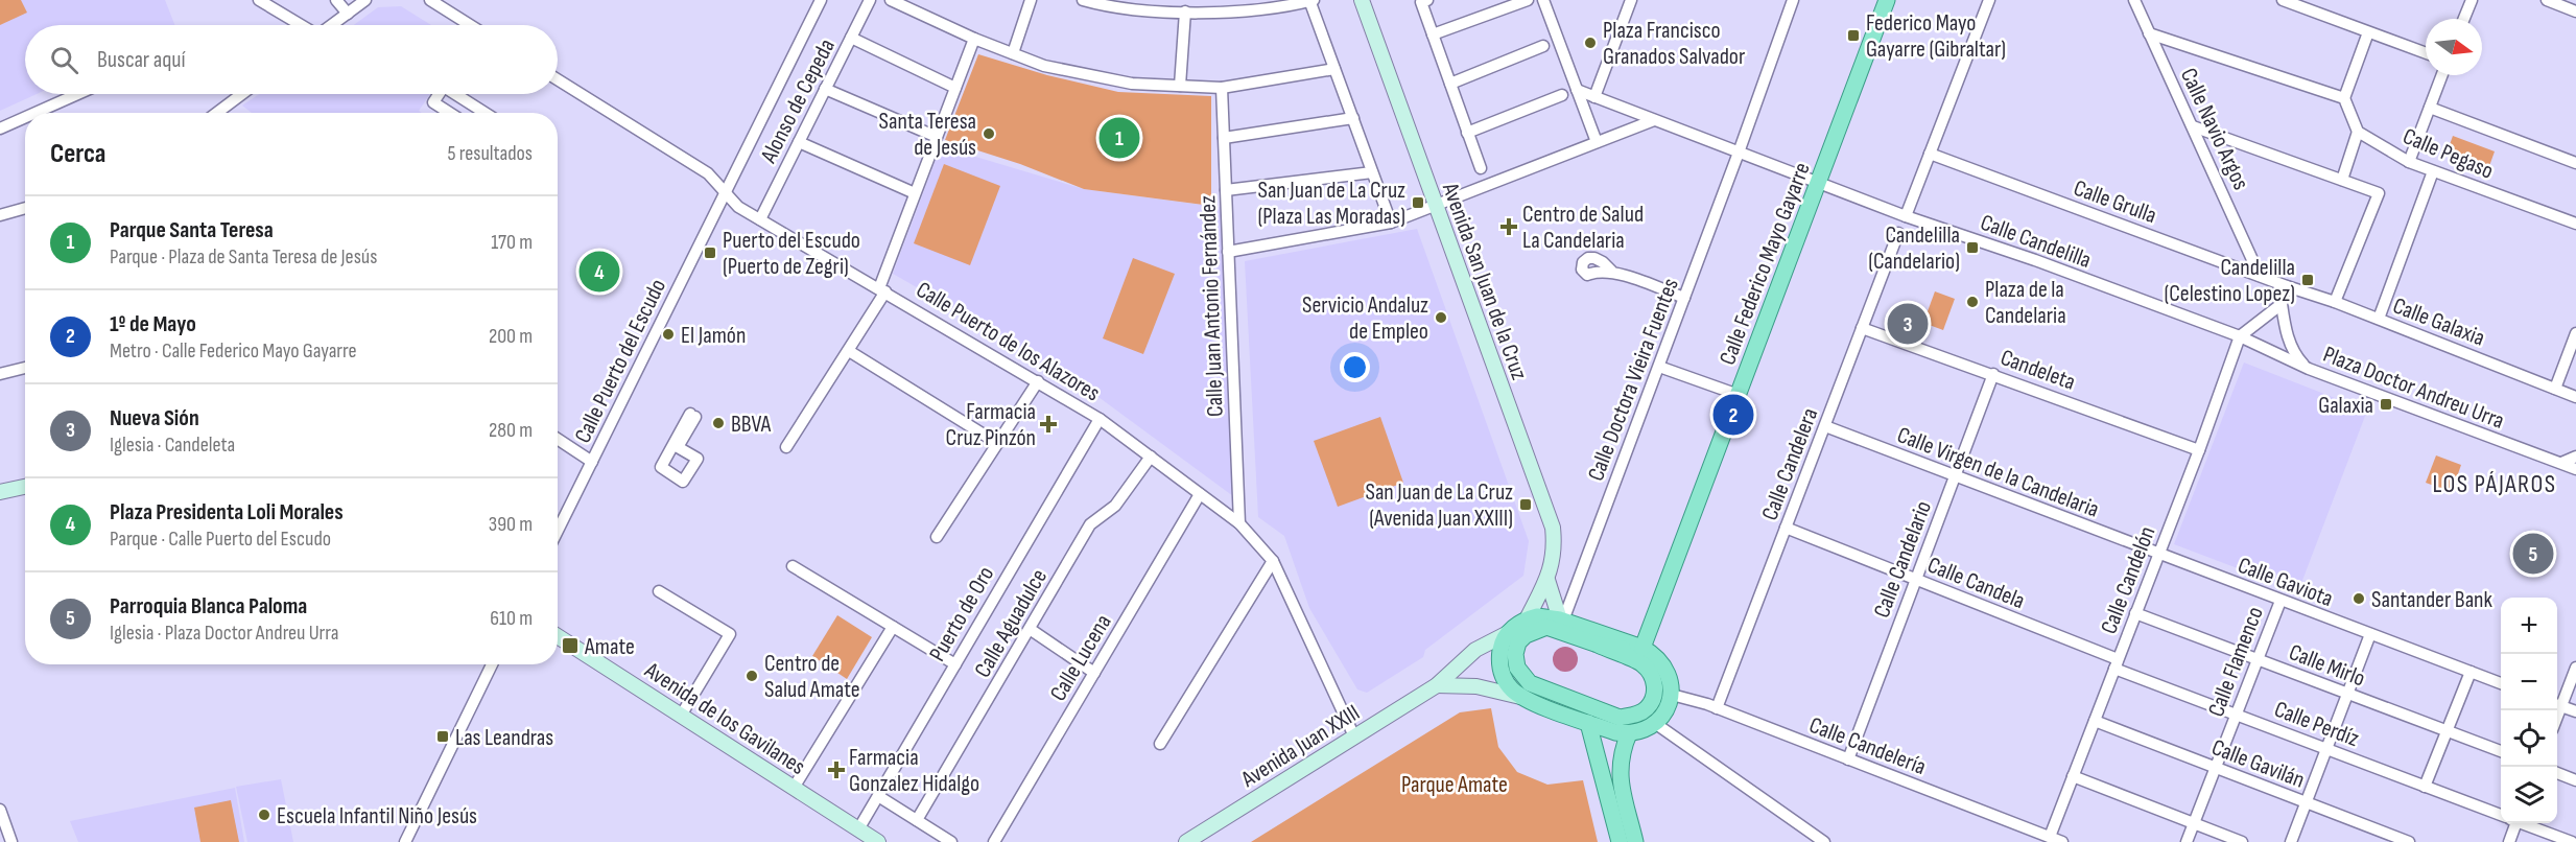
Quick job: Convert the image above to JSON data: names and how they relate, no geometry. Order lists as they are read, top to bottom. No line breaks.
{"streets":{"main road":["Calle Federico Mayo Gayarre"],"street":["Alonso de Cepeda","Calle Navio Argos","Calle Pegaso","Calle Grulla","Calle Candelilla","Avenida San Juan de la Cruz","Calle Juan Antonio Fernández","Calle Galaxia","Calle Puerto de los Alazores","Calle Puerto del Escudo","Candeleta","Calle Doctora Vieira Fuentes","Plaza Doctor Andreu Urra","Calle Candelera","Calle Virgen de la Candelaria","Calle Candelario","Calle Candelón","Calle Gaviota","Calle Candela","Puerto de Oro","Calle Aguadulce","Calle Lucena","Calle Flamenco","Calle Mirlo","Avenida de los Gavilanes","Calle Perdíz","Avenida Juan XXIII","Calle Candelería","Calle Gavilán"]},"crossings":[["Alonso de Cepeda","Calle Puerto de los Alazores"],["Calle Navio Argos","Calle Grulla"],["Calle Grulla","Calle Galaxia"],["Calle Candelilla","Calle Federico Mayo Gayarre"],["Calle Candelilla","Calle Doctora Vieira Fuentes"],["Calle Candelilla","Plaza Doctor Andreu Urra"],["Calle Candelilla","Calle Candelón"],["Calle Juan Antonio Fernández","Calle Puerto de los Alazores"],["Calle Puerto de los Alazores","Calle Puerto del Escudo"],["Calle Puerto de los Alazores","Puerto de Oro"],["Calle Puerto de los Alazores","Calle Aguadulce"],["Calle Puerto de los Alazores","Calle Lucena"],["Calle Puerto de los Alazores","Avenida Juan XXIII"],["Candeleta","Calle Candelera"],["Candeleta","Calle Candelario"],["Candeleta","Calle Candelón"],["Plaza Doctor Andreu Urra","Calle Candelón"],["Calle Candelera","Calle Virgen de la Candelaria"],["Calle Candelera","Calle Candela"],["Calle Candelera","Calle Candelería"],["Calle Virgen de la Candelaria","Calle Candelario"],["Calle Virgen de la Candelaria","Calle Candelón"],["Calle Virgen de la Candelaria","Calle Gaviota"],["Calle Candelario","Calle Candela"],["Calle Candelario","Calle Candelería"],["Calle Candelón","Calle Gaviota"],["Calle Candelón","Calle Candela"],["Calle Candelón","Calle Mirlo"],["Calle Candelón","Calle Perdíz"],["Calle Candelón","Calle Candelería"],["Calle Candelón","Calle Gavilán"],["Calle Gaviota","Calle Flamenco"],["Calle Candela","Calle Perdíz"],["Puerto de Oro","Avenida de los Gavilanes"],["Calle Flamenco","Calle Mirlo"],["Calle Flamenco","Calle Perdíz"],["Calle Flamenco","Calle Gavilán"]],"districts":["LOS PÁJAROS"],"parks":["Parque Amate"],"places":{"transit":["Federico Mayo Gayarre (Gibraltar)","San Juan de La Cruz (Plaza Las Moradas)","Candelilla (Candelario)","Puerto del Escudo (Puerto de Zegri)","Candelilla (Celestino Lopez)","Galaxia","San Juan de La Cruz (Avenida Juan XXIII)","Amate","Las Leandras"],"other":["Plaza Francisco Granados Salvador","Santa Teresa de Jesús","Plaza de la Candelaria","Servicio Andaluz de Empleo","El Jamón","BBVA","Santander Bank","Centro de Salud Amate","Escuela Infantil Niño Jesús"],"health":["Centro de Salud La Candelaria","Farmacia Cruz Pinzón","Farmacia Gonzalez Hidalgo"]},"north":"right","page":{"search":"Buscar aquí","heading":["Cerca","5 resultados"],"pins":["1","4","3","2","5"],"list":[{"mark":"1","name":"Parque Santa Teresa","note":"Parque · Plaza de Santa Teresa de Jesús","value":"170 m"},{"mark":"2","name":"1º de Mayo","note":"Metro · Calle Federico Mayo Gayarre","value":"200 m"},{"mark":"3","name":"Nueva Sión","note":"Iglesia · Candeleta","value":"280 m"},{"mark":"4","name":"Plaza Presidenta Loli Morales","note":"Parque · Calle Puerto del Escudo","value":"390 m"},{"mark":"5","name":"Parroquia Blanca Paloma","note":"Iglesia · Plaza Doctor Andreu Urra","value":"610 m"}],"map_buttons":["+","−"]}}
